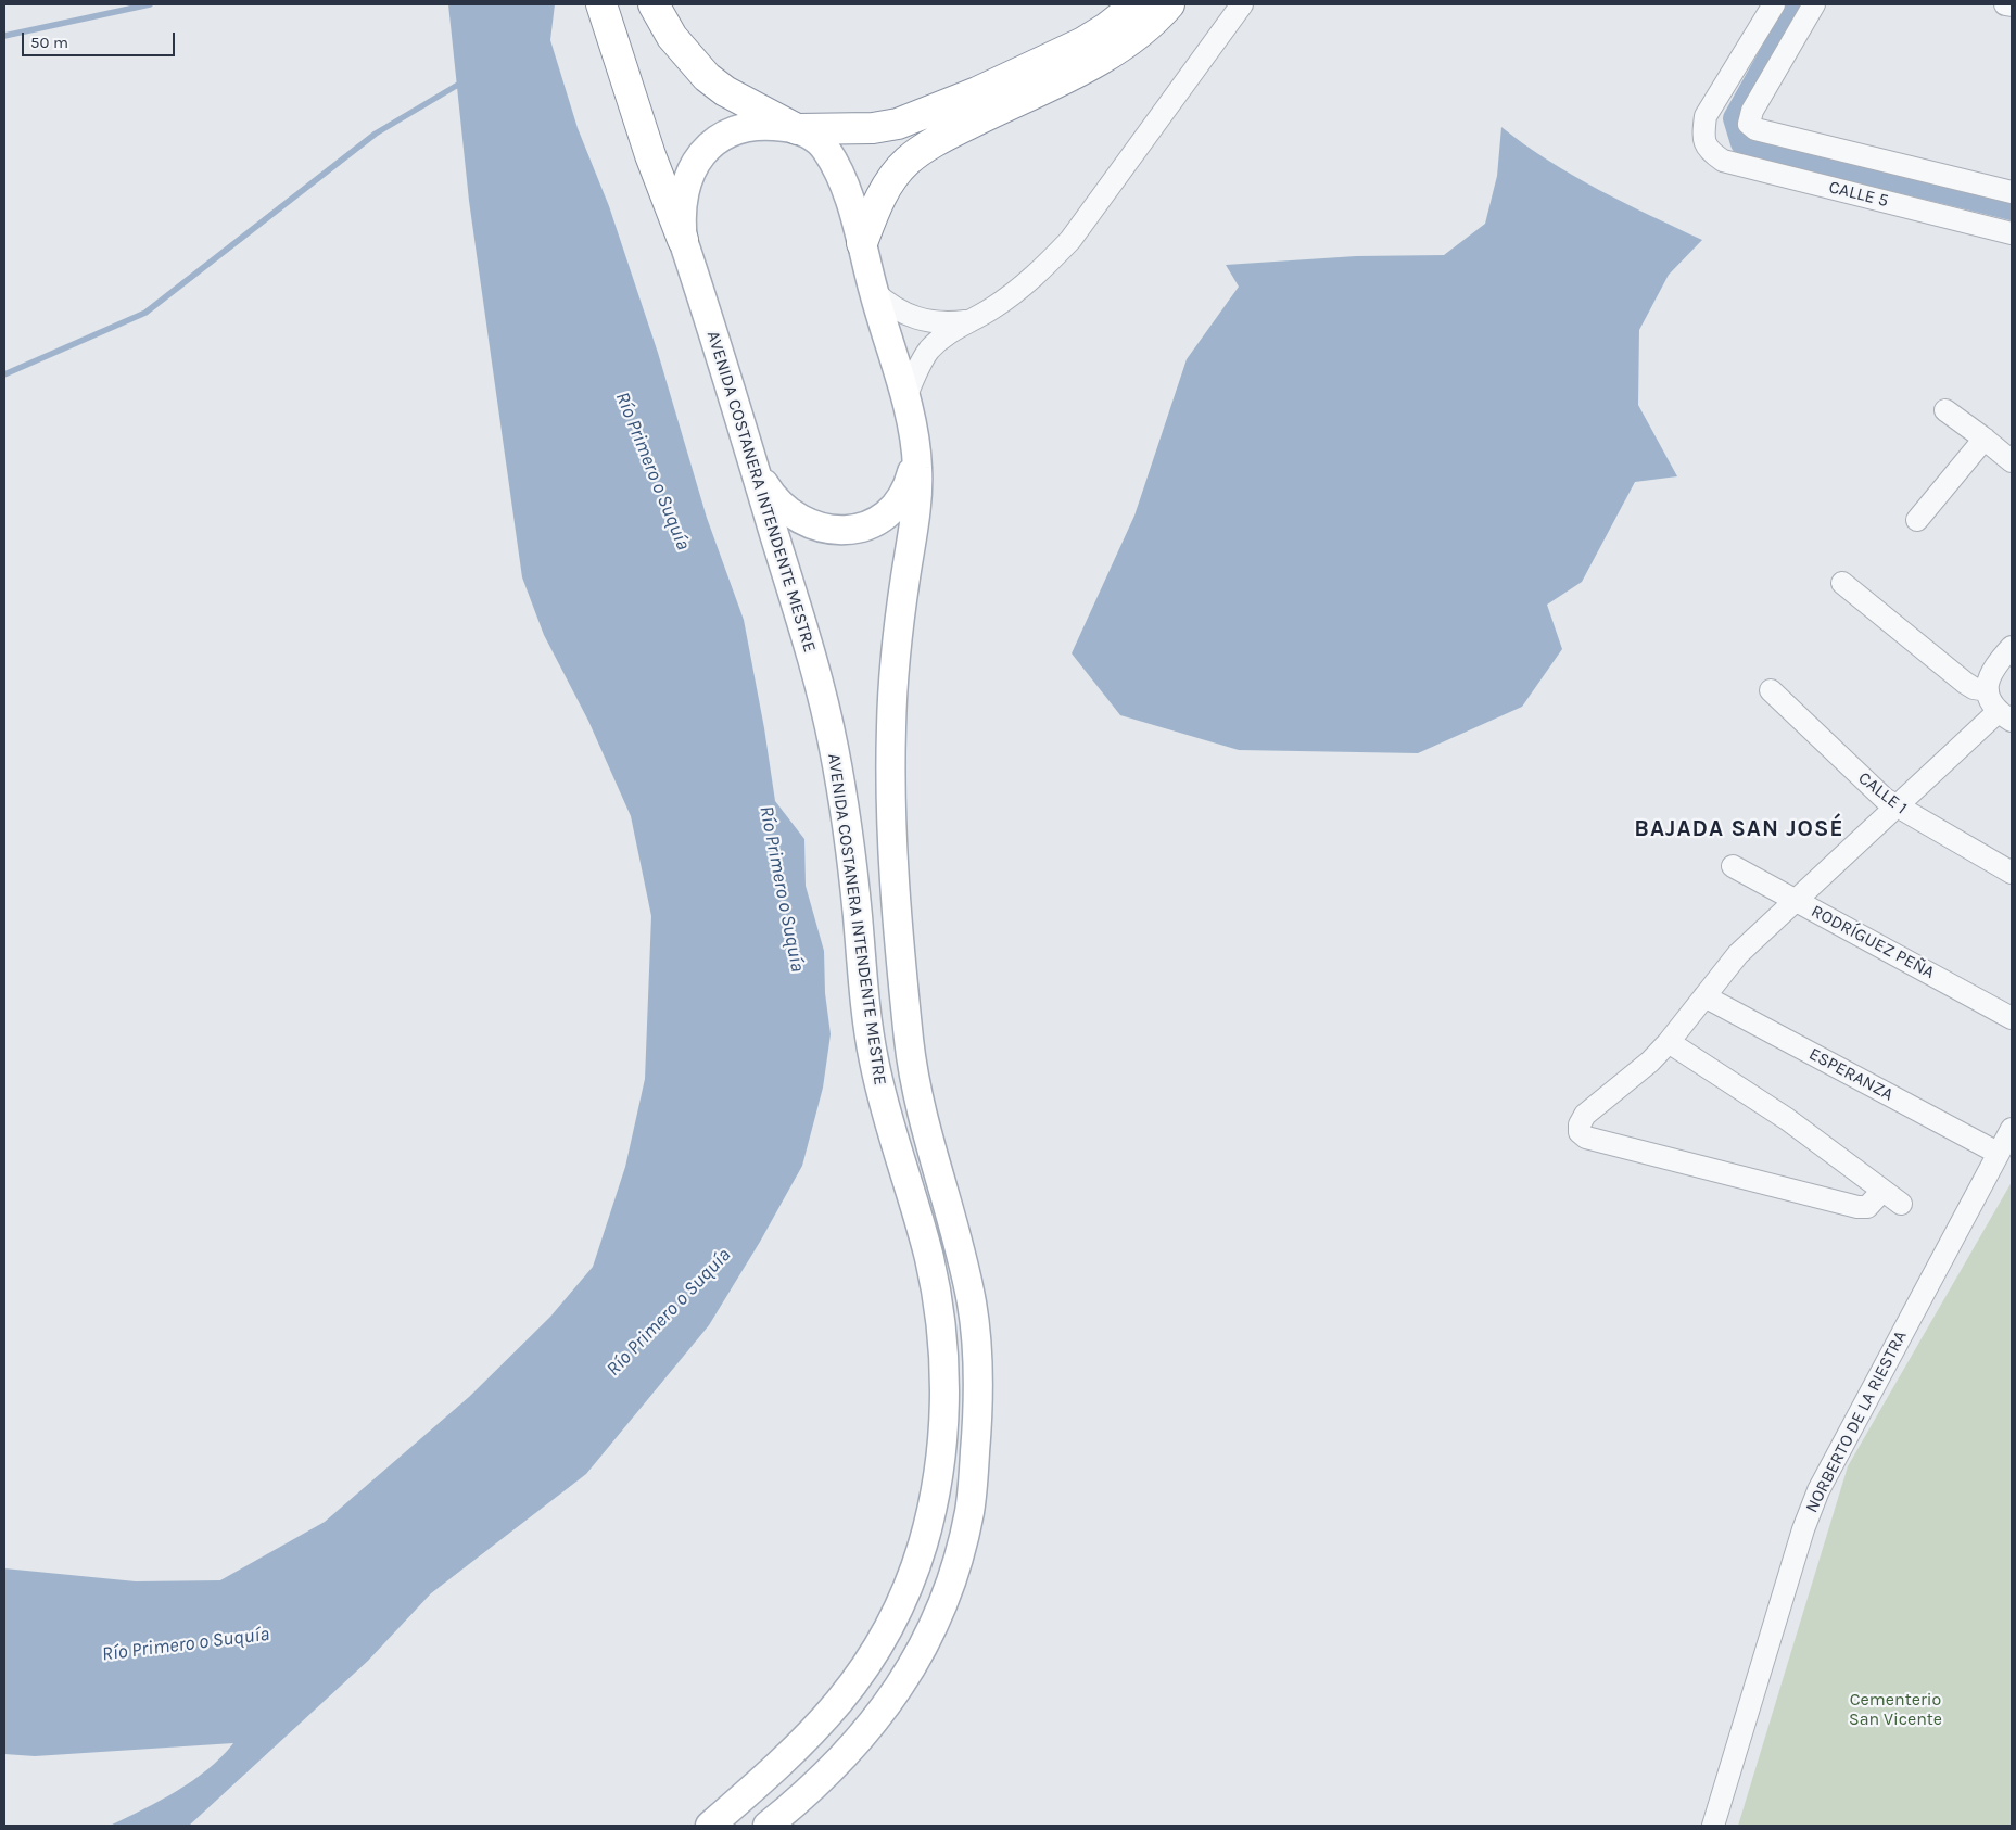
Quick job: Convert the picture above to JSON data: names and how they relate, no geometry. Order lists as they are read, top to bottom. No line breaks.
{"streets":{"main road":["AVENIDA COSTANERA INTENDENTE MESTRE"],"street":["CALLE 5","CALLE 1","RODRÍGUEZ PEÑA","ESPERANZA","NORBERTO DE LA RIESTRA"]},"crossings":[["ESPERANZA","NORBERTO DE LA RIESTRA"]],"districts":["BAJADA SAN JOSÉ"],"water":["Río Primero o Suquía"],"parks":["Cementerio San Vicente"],"scale_bar":"50 m"}
